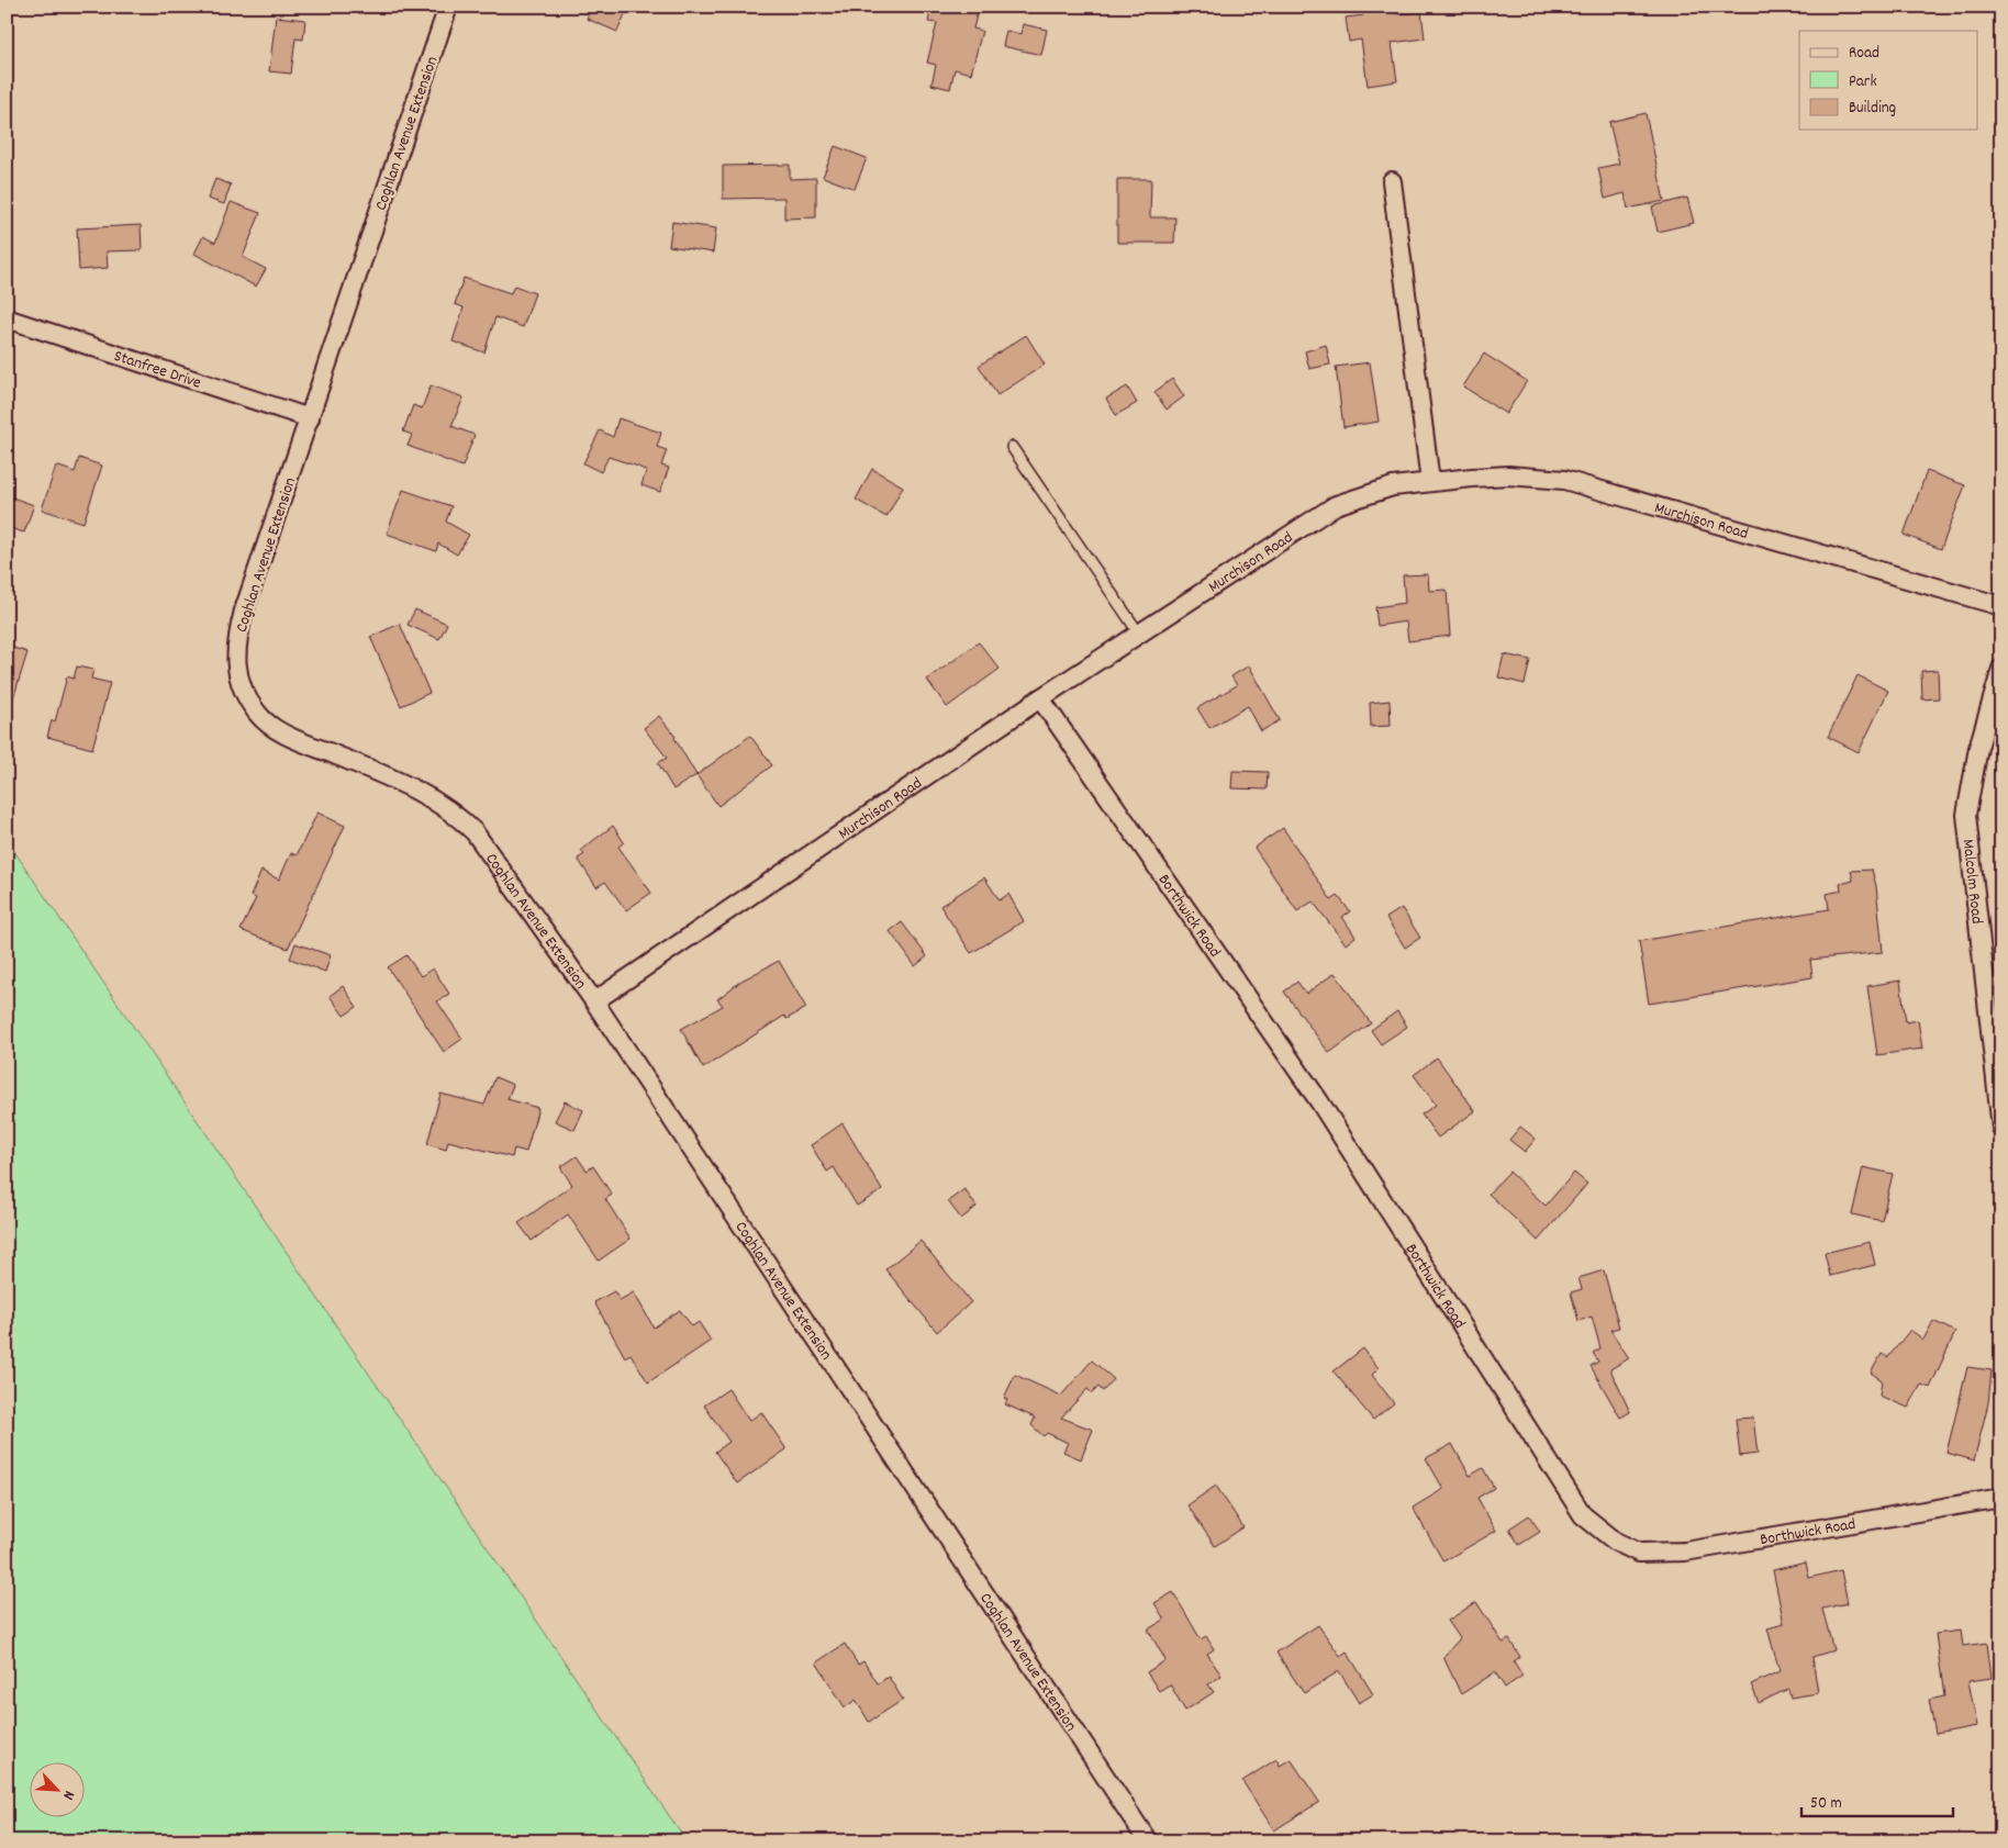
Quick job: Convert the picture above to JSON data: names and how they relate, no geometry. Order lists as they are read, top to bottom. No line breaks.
{"streets":{"street":["Coghlan Avenue Extension","Stanfree Drive","Murchison Road","Malcolm Road","Borthwick Road"]},"crossings":[["Coghlan Avenue Extension","Stanfree Drive"],["Coghlan Avenue Extension","Murchison Road"],["Murchison Road","Borthwick Road"]],"legend":["Road","Park","Building"],"scale_bar":"50 m","north":"bottom right"}
